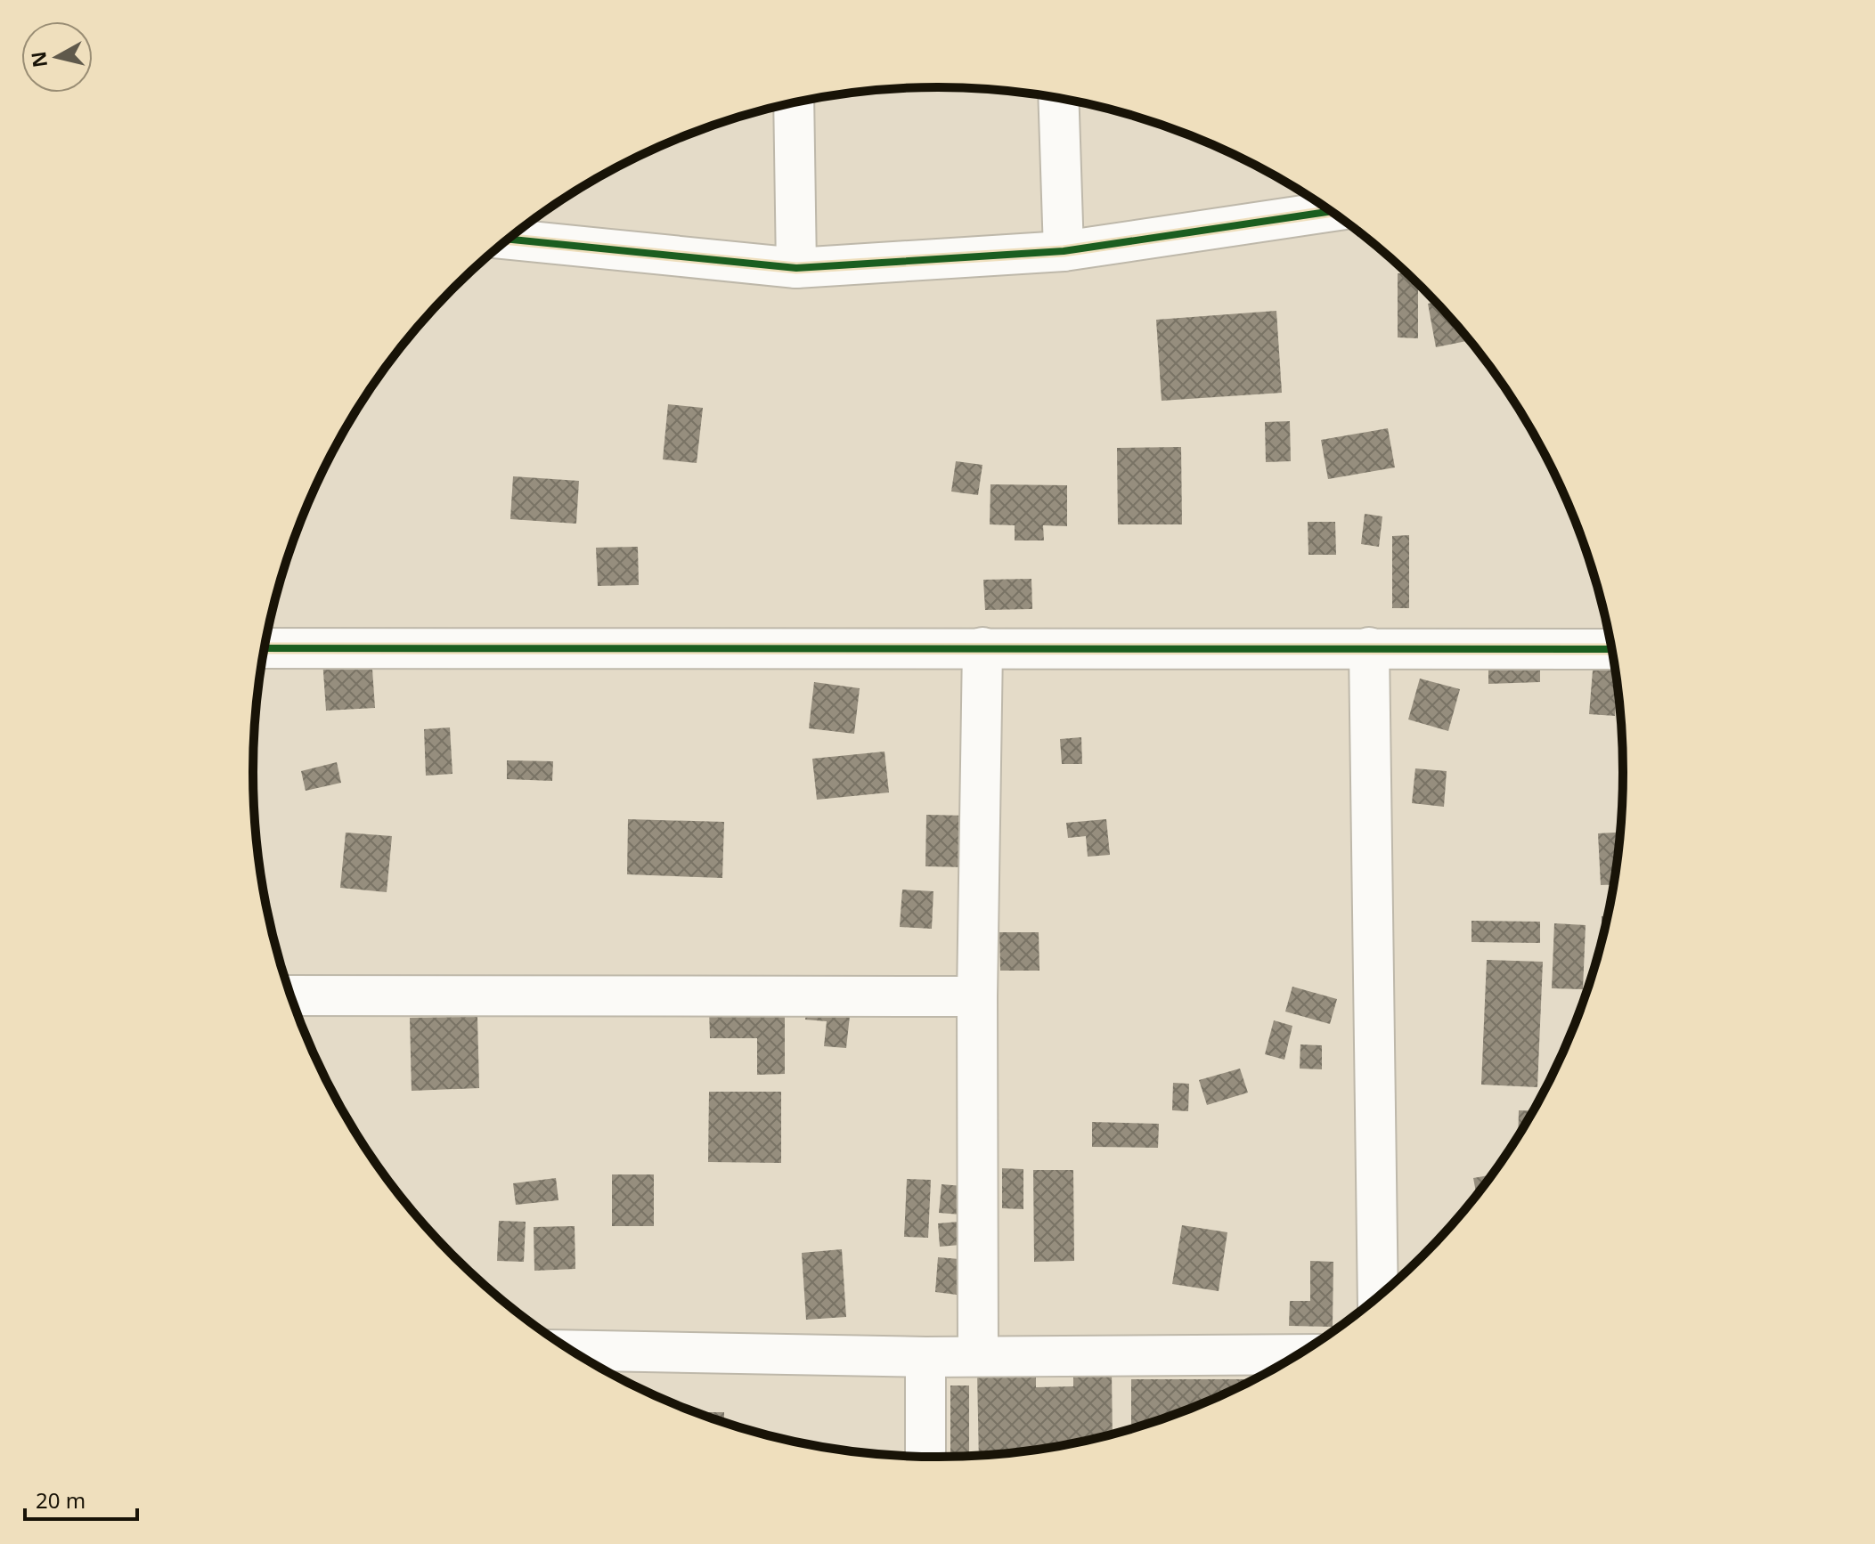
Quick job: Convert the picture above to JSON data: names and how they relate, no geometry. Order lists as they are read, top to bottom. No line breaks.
{"scale_bar":"20 m","north":"left"}
